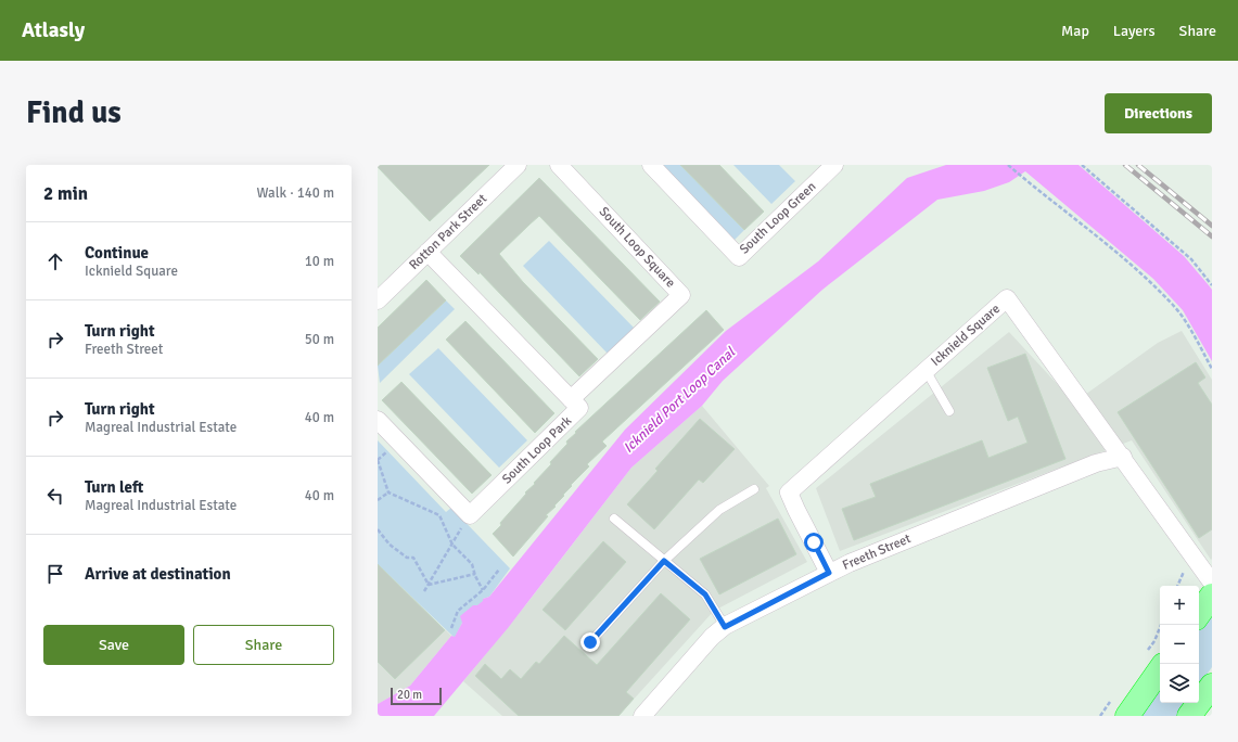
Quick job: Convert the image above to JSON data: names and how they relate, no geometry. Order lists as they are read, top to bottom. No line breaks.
{"streets":{"street":["South Loop Green","Rotton Park Street","South Loop Square","Icknield Square","South Loop Park","Freeth Street"]},"crossings":[["Rotton Park Street","South Loop Park"],["South Loop Square","South Loop Park"],["Icknield Square","Freeth Street"]],"water":["Icknield Port Loop Canal"],"scale_bar":"20 m","page":{"header":"Atlasly","nav":["Map","Layers","Share"],"buttons":["Directions",["Save","Share"]],"title":"Find us","heading":["2 min","Walk · 140 m"],"list":[["Continue","Icknield Square","10 m"],["Turn right","Freeth Street","50 m"],["Turn right","Magreal Industrial Estate","40 m"],["Turn left","Magreal Industrial Estate","40 m"],"Arrive at destination"],"map_buttons":["+","−"],"scale":"20 m"}}
